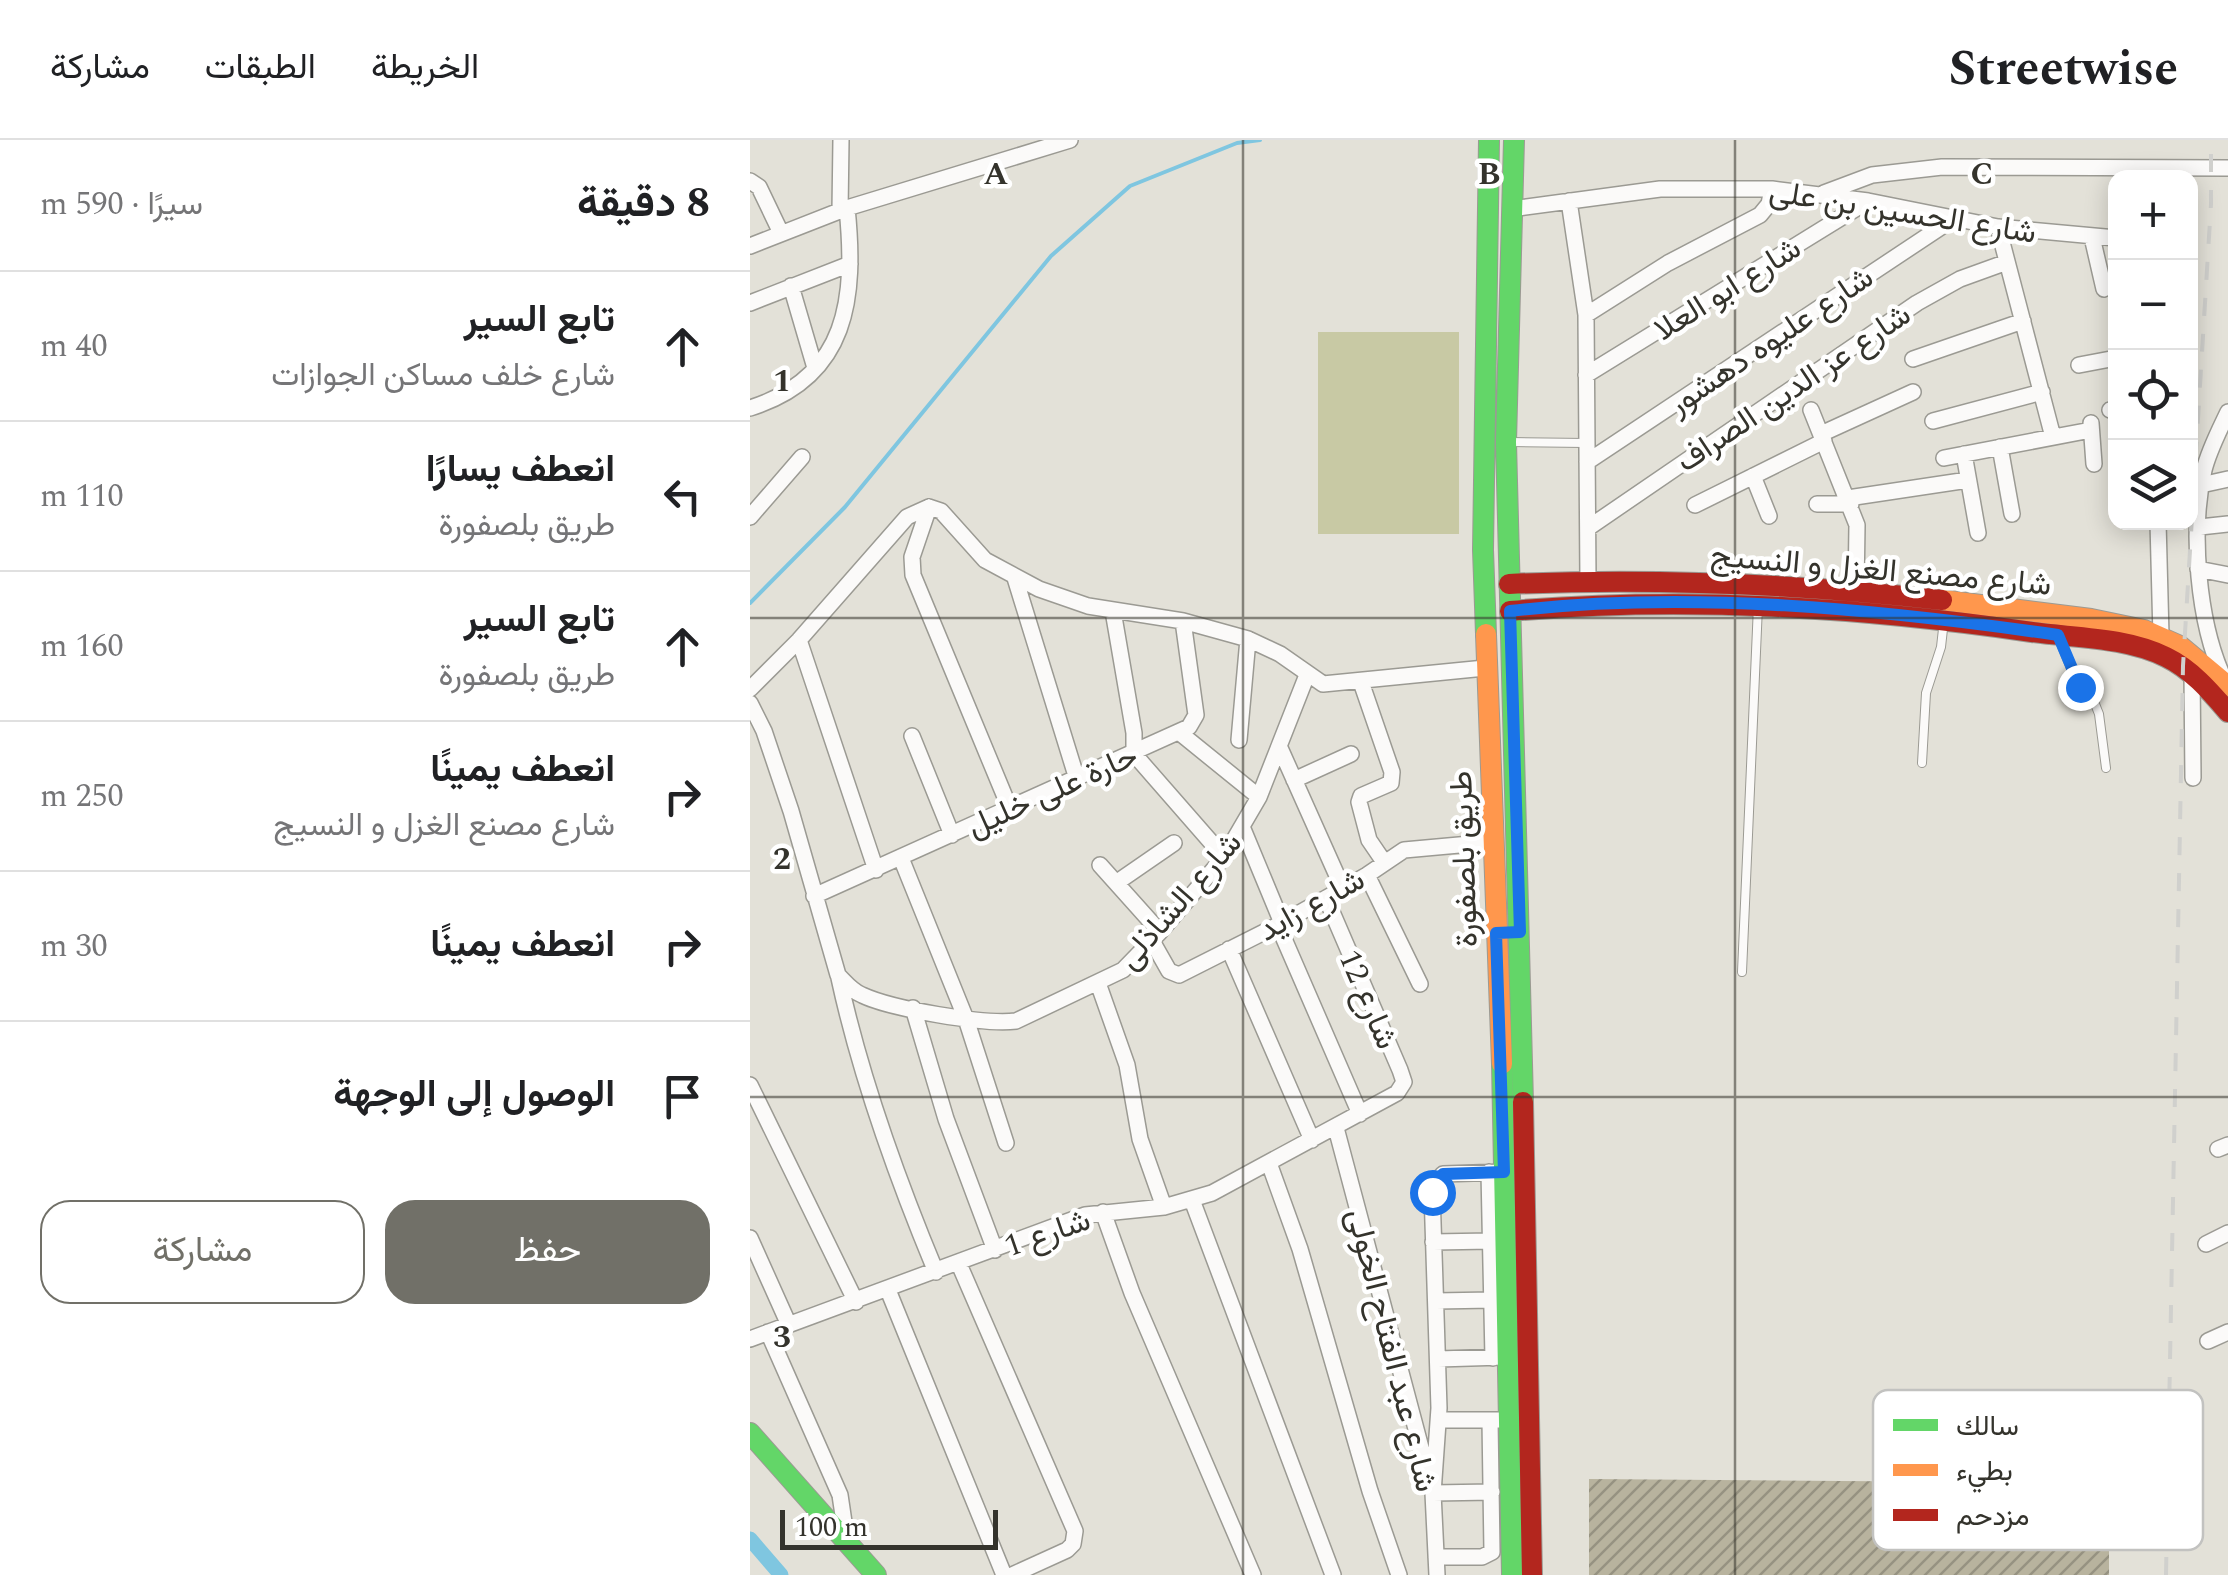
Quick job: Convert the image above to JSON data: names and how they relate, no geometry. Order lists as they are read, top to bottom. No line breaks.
{"streets":{"main road":["شارع مصنع الغزل و النسيج","طريق بلصفورة"],"street":["شارع الحسين بن على","شارع ابو العلا","شارع عليوه دهشور","شارع عز الدين الصراف","حارة على خليل","شارع الشاذلى","شارع زايد","شارع 12","شارع 1","شارع عبد الفتاح الخولى"]},"crossings":[["شارع الحسين بن على","شارع ابو العلا"],["شارع الحسين بن على","شارع عليوه دهشور"],["شارع الحسين بن على","طريق بلصفورة"],["شارع مصنع الغزل و النسيج","طريق بلصفورة"],["طريق بلصفورة","شارع زايد"],["شارع الشاذلى","شارع زايد"],["شارع زايد","شارع 12"],["شارع 12","شارع 1"],["شارع 1","شارع عبد الفتاح الخولى"]],"legend":["سالك","بطيء","مزدحم"],"scale_bar":"100 m","page":{"header":"Streetwise","nav":["الخريطة","الطبقات","مشاركة"],"heading":["8 دقيقة","سيرًا · 590 m"],"map_buttons":["+","−"],"list":[["تابع السير","شارع خلف مساكن الجوازات","40 m"],["انعطف يسارًا","طريق بلصفورة","110 m"],["تابع السير","طريق بلصفورة","160 m"],["انعطف يمينًا","شارع مصنع الغزل و النسيج","250 m"],["انعطف يمينًا","30 m"],"الوصول إلى الوجهة"],"buttons":["حفظ","مشاركة"],"scale":"100 m"},"grid":{"columns":["A","B","C"],"rows":["1","2","3"]}}
